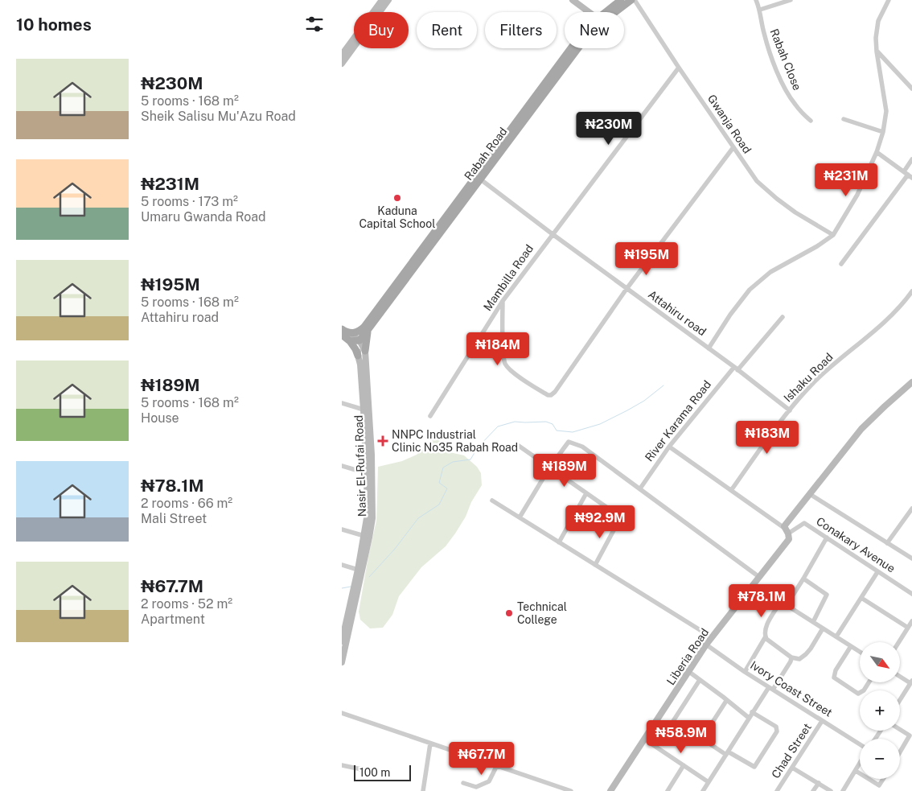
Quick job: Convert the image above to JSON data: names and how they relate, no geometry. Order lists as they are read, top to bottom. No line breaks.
{"streets":{"main road":["Rabah Road","Nasir El-Rufai Road","Liberia Road"],"street":["Rabah Close","Gwanja Road","Mambilla Road","Attahiru road","Ishaku Road","River Karama Road","Conakary Avenue","Ivory Coast Street","Chad Street"]},"crossings":[["Gwanja Road","Rabah Road"],["Gwanja Road","Mambilla Road"],["Rabah Road","Attahiru road"],["Rabah Road","Nasir El-Rufai Road"],["Mambilla Road","Attahiru road"],["Attahiru road","Ishaku Road"],["Attahiru road","River Karama Road"],["Conakary Avenue","Liberia Road"],["Liberia Road","Ivory Coast Street"],["Ivory Coast Street","Chad Street"]],"places":{"other":["Kaduna Capital School","Technical College"],"health":["NNPC Industrial Clinic No35 Rabah Road"]},"scale_bar":"100 m","north":"bottom right","page":{"heading":"10 homes","chip":["Buy","Rent","Filters","New"],"list":[{"name":"₦230M","note":"5 rooms · 168 m² · Sheik Salisu Mu'Azu Road"},{"name":"₦231M","note":"5 rooms · 173 m² · Umaru Gwanda Road"},{"name":"₦195M","note":"5 rooms · 168 m² · Attahiru road"},{"name":"₦189M","note":"5 rooms · 168 m² · House"},{"name":"₦78.1M","note":"2 rooms · 66 m² · Mali Street"},{"name":"₦67.7M","note":"2 rooms · 52 m² · Apartment"}],"price":["₦230M","₦231M","₦195M","₦184M","₦183M","₦189M","₦92.9M","₦78.1M","₦58.9M","₦67.7M"],"map_buttons":["+","−"],"scale":"100 m"}}
